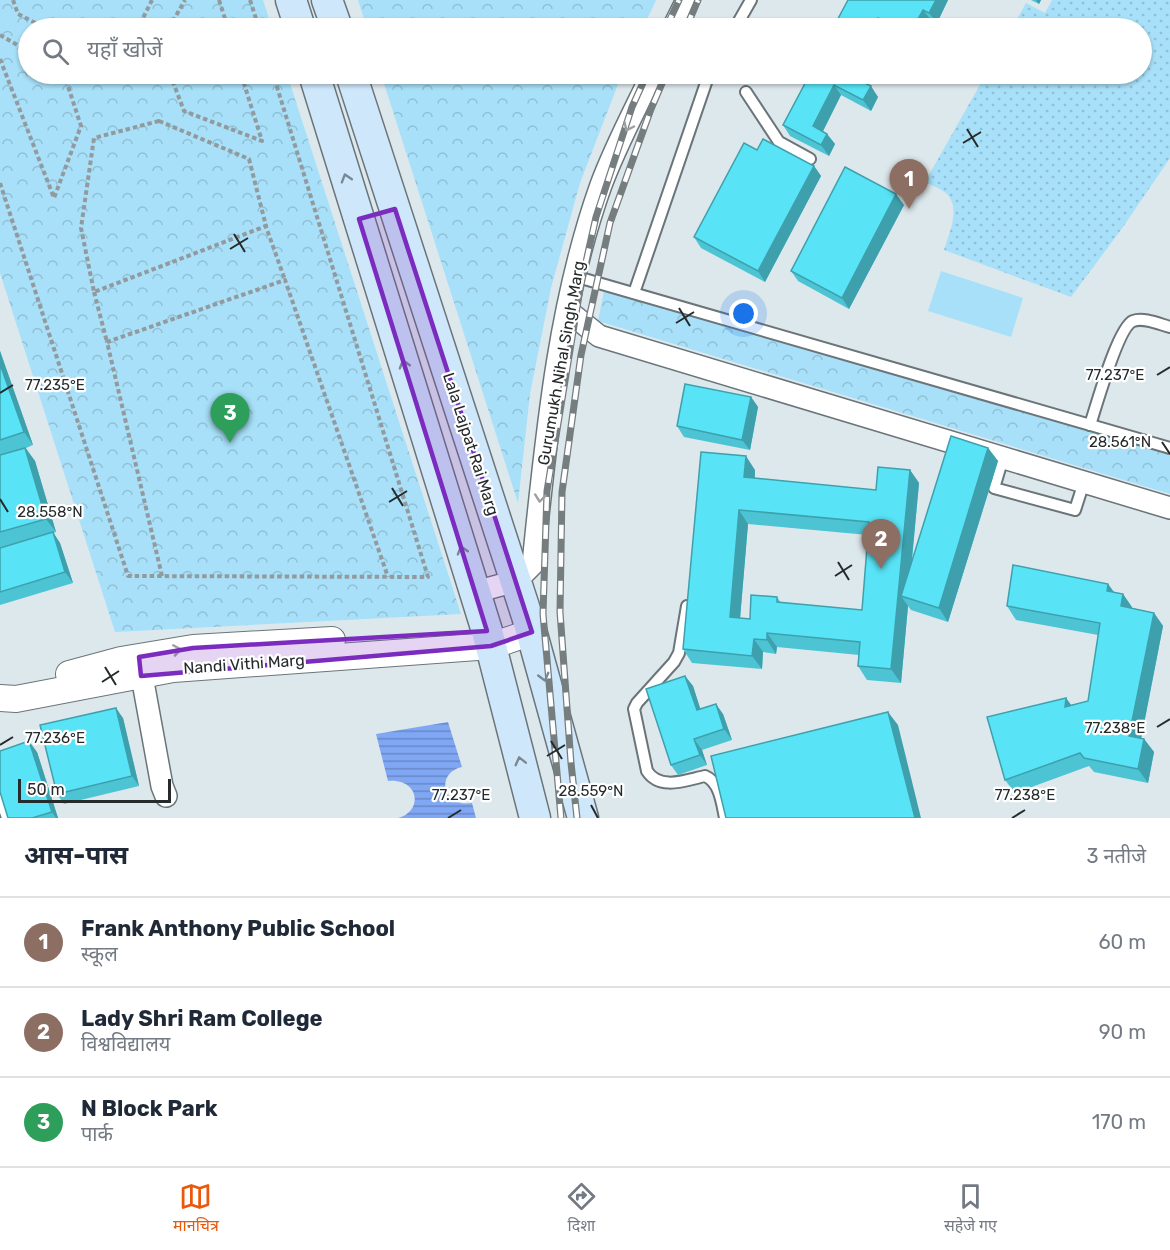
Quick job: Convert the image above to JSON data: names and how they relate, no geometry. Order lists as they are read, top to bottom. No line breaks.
{"streets":{"main road":["Lala Lajpat Rai Marg"],"street":["Gurumukh Nihal Singh Marg","Nandi Vithi Marg"]},"crossings":[["Gurumukh Nihal Singh Marg","Lala Lajpat Rai Marg"],["Lala Lajpat Rai Marg","Nandi Vithi Marg"]],"one_way":["Gurumukh Nihal Singh Marg"],"scale_bar":"50 m","page":{"search":"यहाँ खोजें","pins":["1","3","2"],"scale":"50 m","heading":["आस-पास","3 नतीजे"],"list":[{"mark":"1","name":"Frank Anthony Public School","note":"स्कूल","value":"60 m"},{"mark":"2","name":"Lady Shri Ram College","note":"विश्वविद्यालय","value":"90 m"},{"mark":"3","name":"N Block Park","note":"पार्क","value":"170 m"}],"nav":["मानचित्र","दिशा","सहेजे गए"]},"coordinates":["77.237°E","77.235°E","28.561°N","28.558°N","77.238°E","77.236°E","28.559°N"]}
